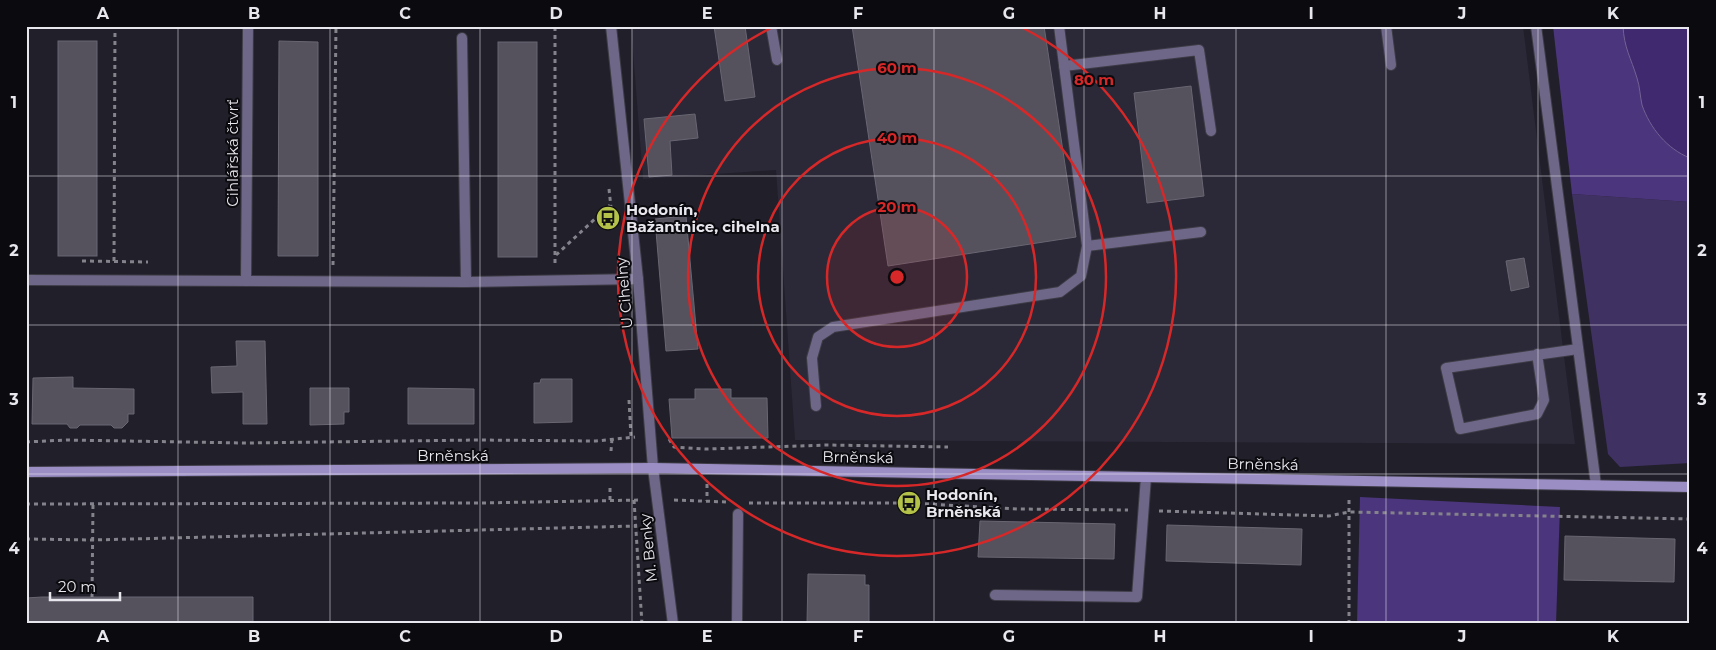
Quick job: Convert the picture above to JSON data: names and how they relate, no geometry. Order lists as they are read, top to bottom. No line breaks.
{"streets":{"main road":["Brněnská"],"street":["Cihlářská čtvrť","U Cihelny","M. Benky"]},"crossings":[["U Cihelny","Brněnská"],["U Cihelny","M. Benky"],["Brněnská","M. Benky"]],"places":{"bus stop":["Hodonín, Bažantnice, cihelna","Hodonín, Brněnská"]},"scale_bar":"20 m","grid":{"columns":["A","B","C","D","E","F","G","H","I","J","K"],"rows":["1","2","3","4"]},"rings":["60 m","80 m","40 m","20 m"]}
